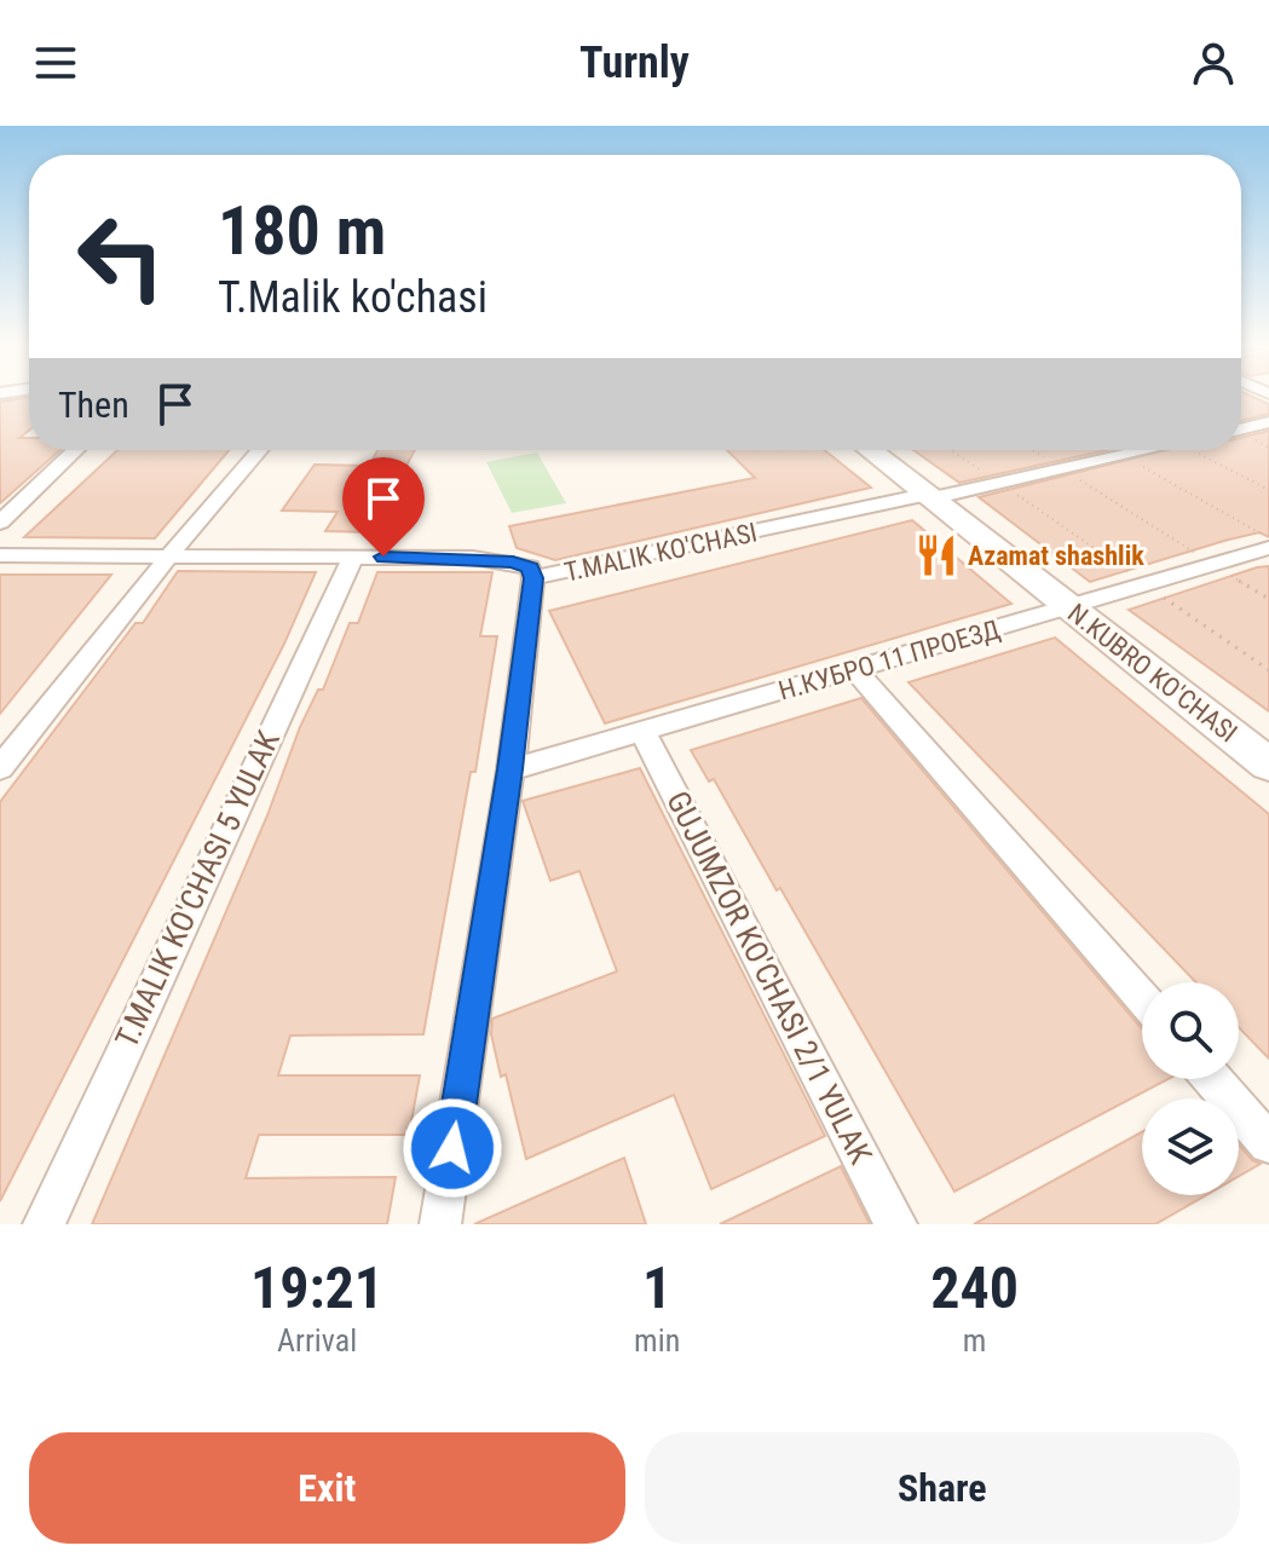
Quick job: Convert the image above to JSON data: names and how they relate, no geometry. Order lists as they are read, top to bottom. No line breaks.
{"streets":{"street":["T.MALIK KO'CHASI","Н.КУБРО 11 ПРОЕЗД","N.KUBRO KO'CHASI","T.MALIK KO'CHASI 5 YULAK","GUJUMZOR KO'CHASI 2/1 YULAK"]},"crossings":[["T.MALIK KO'CHASI","N.KUBRO KO'CHASI"],["T.MALIK KO'CHASI","T.MALIK KO'CHASI 5 YULAK"],["Н.КУБРО 11 ПРОЕЗД","N.KUBRO KO'CHASI"],["Н.КУБРО 11 ПРОЕЗД","GUJUMZOR KO'CHASI 2/1 YULAK"]],"places":{"restaurant":["Azamat shashlik"]},"page":{"header":"Turnly","turn":["180 m","T.Malik ko'chasi"],"then":"Then","eta":["19:21","Arrival","1","min","240","m"],"buttons":["Exit","Share"]}}
